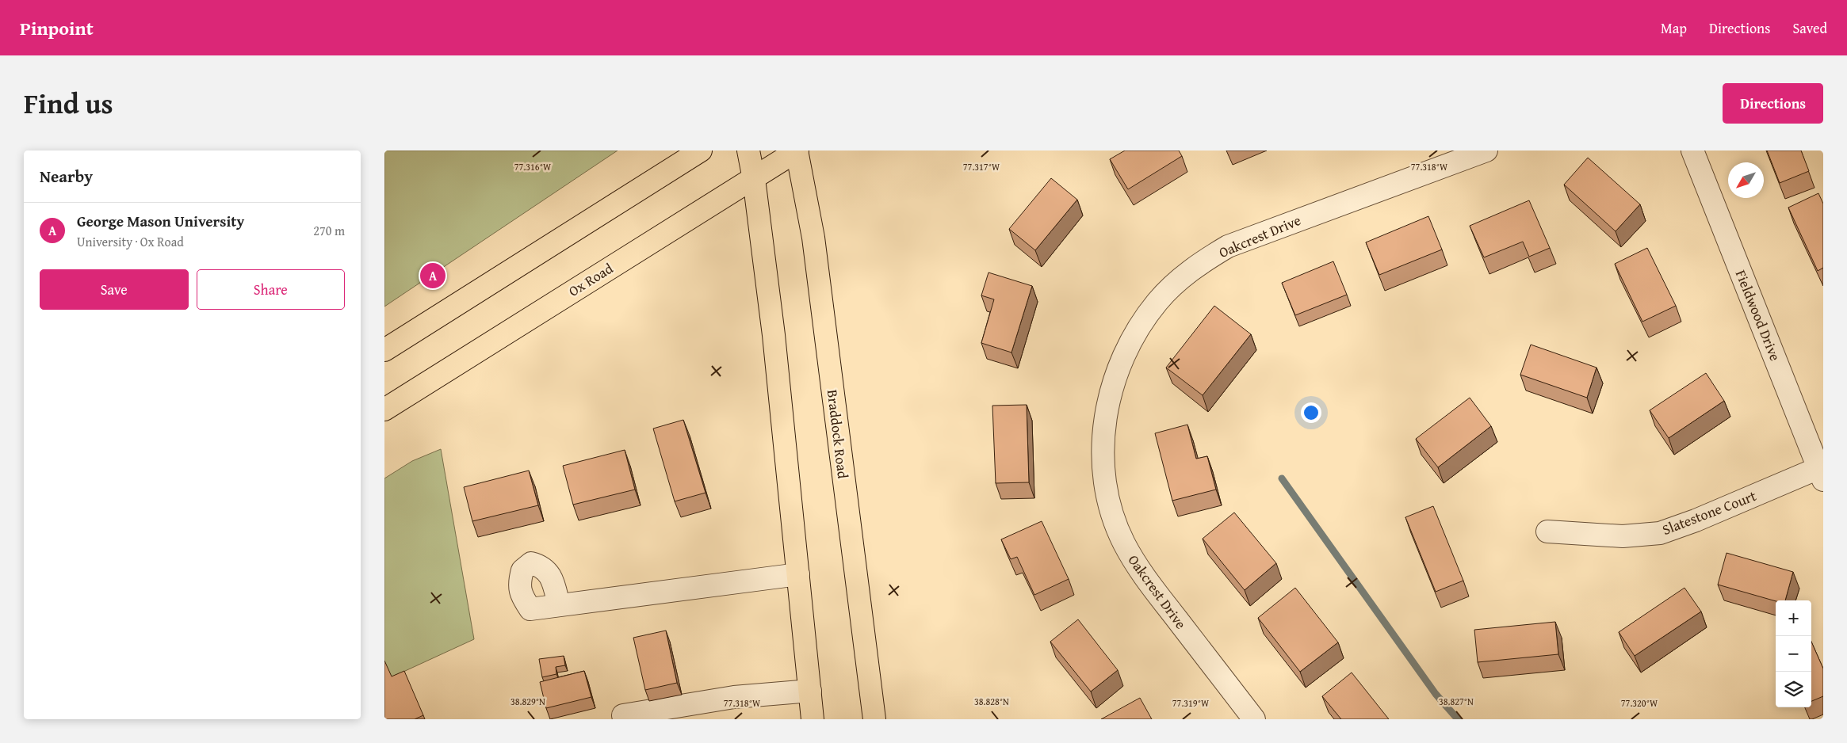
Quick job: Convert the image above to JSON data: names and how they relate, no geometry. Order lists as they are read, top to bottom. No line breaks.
{"streets":{"main road":["Ox Road","Braddock Road"],"street":["Oakcrest Drive","Fieldwood Drive","Slatestone Court"]},"crossings":[["Ox Road","Braddock Road"],["Fieldwood Drive","Slatestone Court"]],"north":"bottom left","page":{"header":"Pinpoint","nav":["Map","Directions","Saved"],"title":"Find us","buttons":["Directions",["Save","Share"]],"heading":"Nearby","list":[{"mark":"A","name":"George Mason University","note":"University · Ox Road","value":"270 m"}],"pins":"A","map_buttons":["+","−"]},"coordinates":["77.316°W","77.317°W","77.318°W","38.829°N","38.828°N","38.827°N","77.319°W","77.320°W"]}
